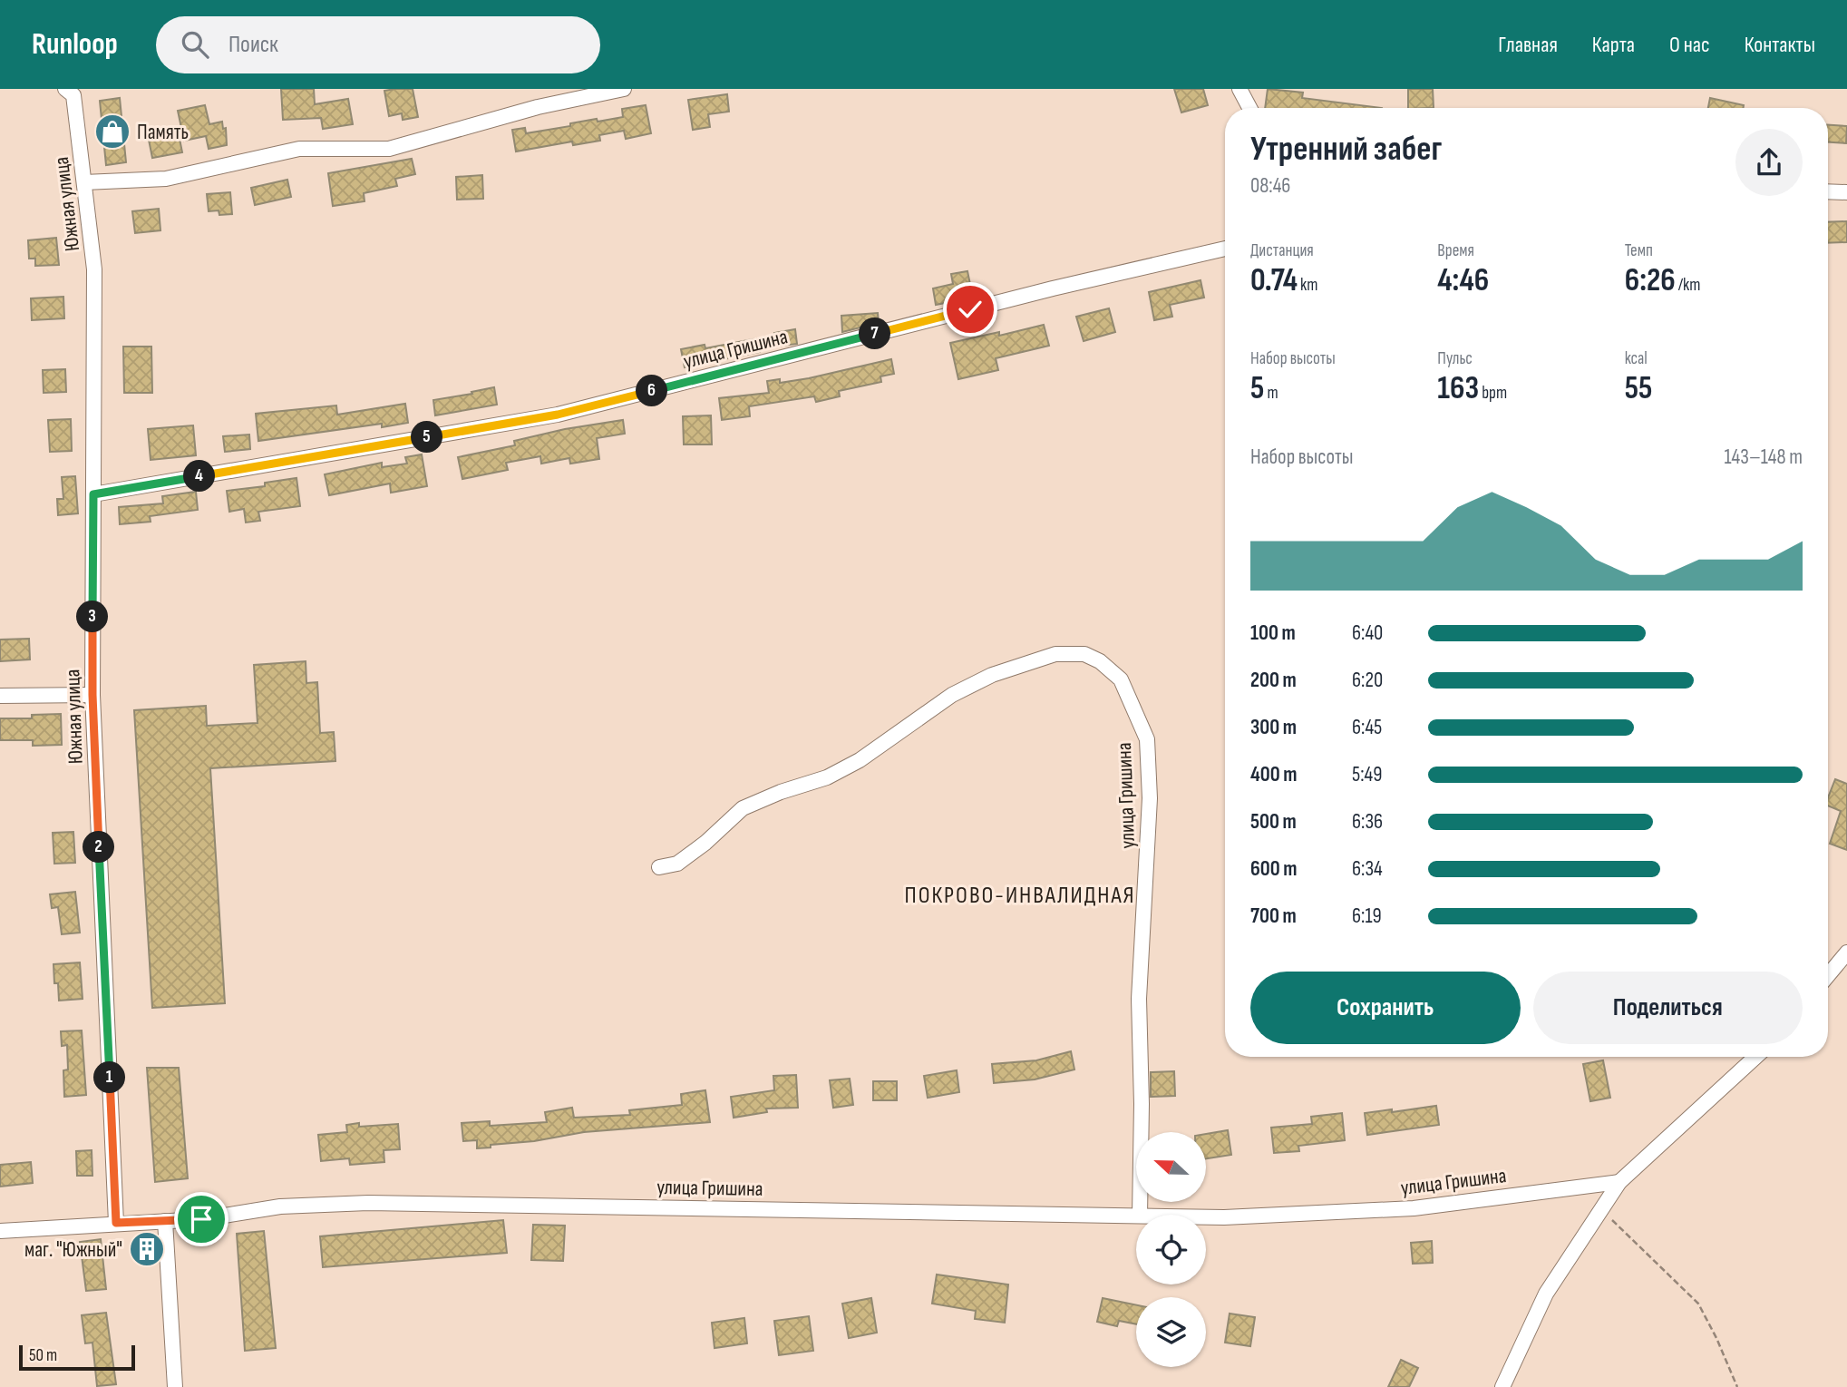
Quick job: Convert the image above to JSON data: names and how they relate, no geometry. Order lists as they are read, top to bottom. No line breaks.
{"streets":{"street":["Южная улица","улица Гришина"]},"crossings":[["Южная улица","улица Гришина"]],"districts":["ПОКРОВО-ИНВАЛИДНАЯ"],"places":{"shop":["Память"],"building":["маг. \"Южный\""]},"scale_bar":"50 m","north":"left","page":{"header":"Runloop","search":"Поиск","nav":["Главная","Карта","О нас","Контакты"],"heading":["Утренний забег","08:46"],"stats":[["Дистанция","0.74 km"],["Время","4:46"],["Темп","6:26 /km"],["Набор высоты","5 m"],["Пульс","163 bpm"],["kcal","55"]],"pins":["7","6","5","4","3","2","1"],"chart":["Набор высоты","143–148 m"],"list":[{"name":"100 m","note":"6:40"},{"name":"200 m","note":"6:20"},{"name":"300 m","note":"6:45"},{"name":"400 m","note":"5:49"},{"name":"500 m","note":"6:36"},{"name":"600 m","note":"6:34"},{"name":"700 m","note":"6:19"}],"buttons":["Сохранить","Поделиться"],"scale":"50 m"}}
